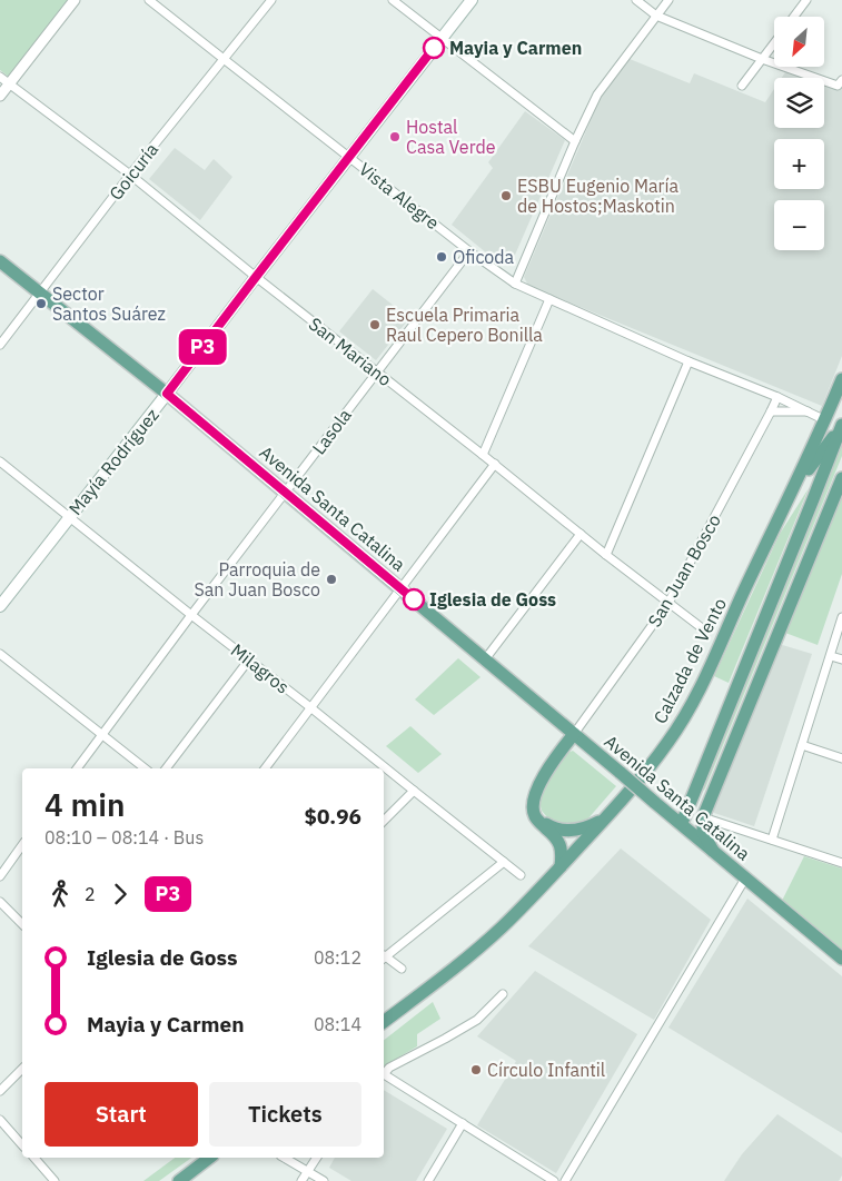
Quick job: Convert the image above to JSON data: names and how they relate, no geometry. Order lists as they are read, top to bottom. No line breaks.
{"streets":{"main road":["Mayía Rodríguez","Avenida Santa Catalina","Calzada de Vento"],"street":["Goicuría","Vista Alegre","San Mariano","Lasola","San Juan Bosco","Milagros"]},"crossings":[["Goicuría","Vista Alegre"],["Goicuría","San Mariano"],["Goicuría","Avenida Santa Catalina"],["Vista Alegre","Lasola"],["Vista Alegre","Mayía Rodríguez"],["Vista Alegre","San Juan Bosco"],["Vista Alegre","Calzada de Vento"],["San Mariano","Lasola"],["San Mariano","Mayía Rodríguez"],["San Mariano","San Juan Bosco"],["Lasola","Avenida Santa Catalina"],["Lasola","Milagros"],["Mayía Rodríguez","Avenida Santa Catalina"],["Mayía Rodríguez","Milagros"],["Avenida Santa Catalina","San Juan Bosco"]],"places":["Mayia y Carmen","Hostal Casa Verde","ESBU Eugenio María de Hostos;Maskotin","Oficoda","Sector Santos Suárez","Escuela Primaria Raul Cepero Bonilla","Parroquia de San Juan Bosco","Iglesia de Goss","Círculo Infantil"],"lines":["bus line P3"],"north":"bottom left","page":{"on_map":"P3","map_buttons":["+","−"],"heading":["4 min","08:10 – 08:14 · Bus","$0.96"],"legs":["2","P3"],"list":[{"name":"Iglesia de Goss","value":"08:12"},{"name":"Mayia y Carmen","value":"08:14"}],"buttons":["Start","Tickets"]}}
